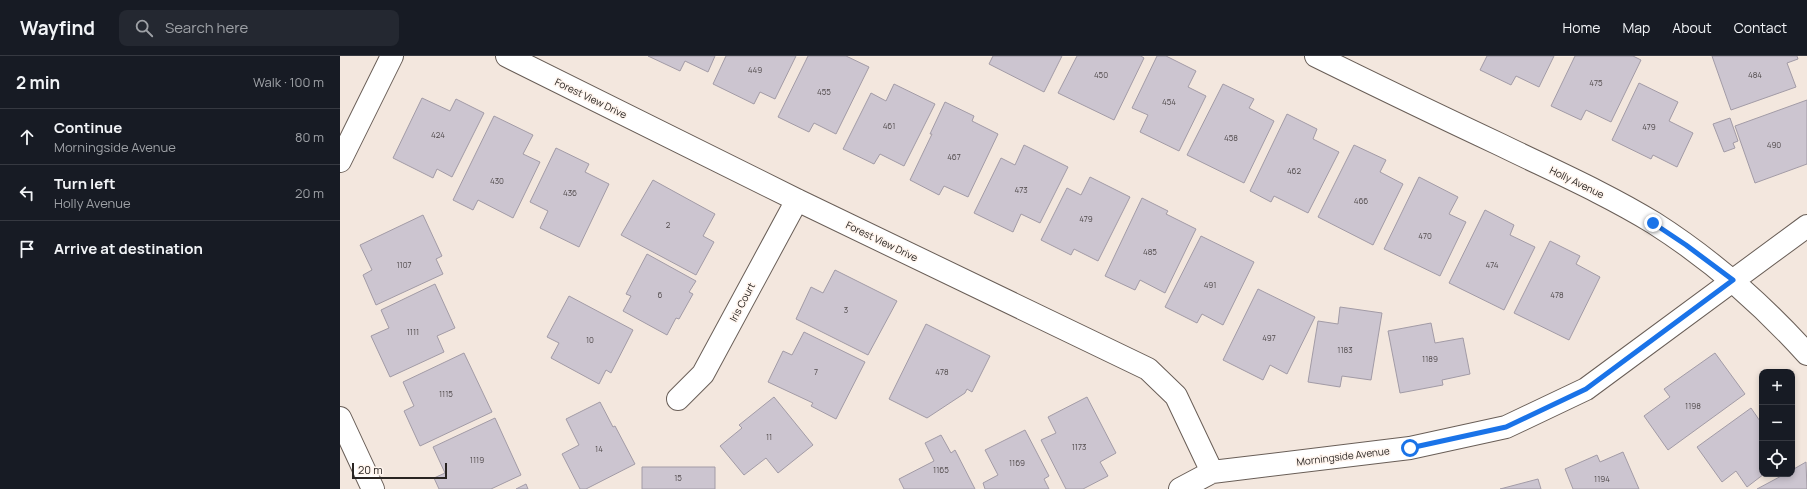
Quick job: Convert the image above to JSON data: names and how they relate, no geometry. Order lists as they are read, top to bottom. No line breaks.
{"streets":{"street":["Forest View Drive","Holly Avenue","Iris Court","Morningside Avenue"]},"crossings":[["Forest View Drive","Iris Court"],["Forest View Drive","Morningside Avenue"],["Holly Avenue","Morningside Avenue"]],"house_numbers":["449","450","484","475","455","454","461","479","424","458","490","467","462","430","473","436","466","479","2","470","485","1107","474","491","6","478","3","1111","497","10","1183","1189","7","478","1115","1198","11","1173","14","1119","1169","1165","15","1194"],"scale_bar":"20 m","page":{"header":"Wayfind","search":"Search here","nav":["Home","Map","About","Contact"],"heading":["2 min","Walk · 100 m"],"list":[["Continue","Morningside Avenue","80 m"],["Turn left","Holly Avenue","20 m"],"Arrive at destination"],"map_buttons":["+","−"],"scale":"20 m"}}
